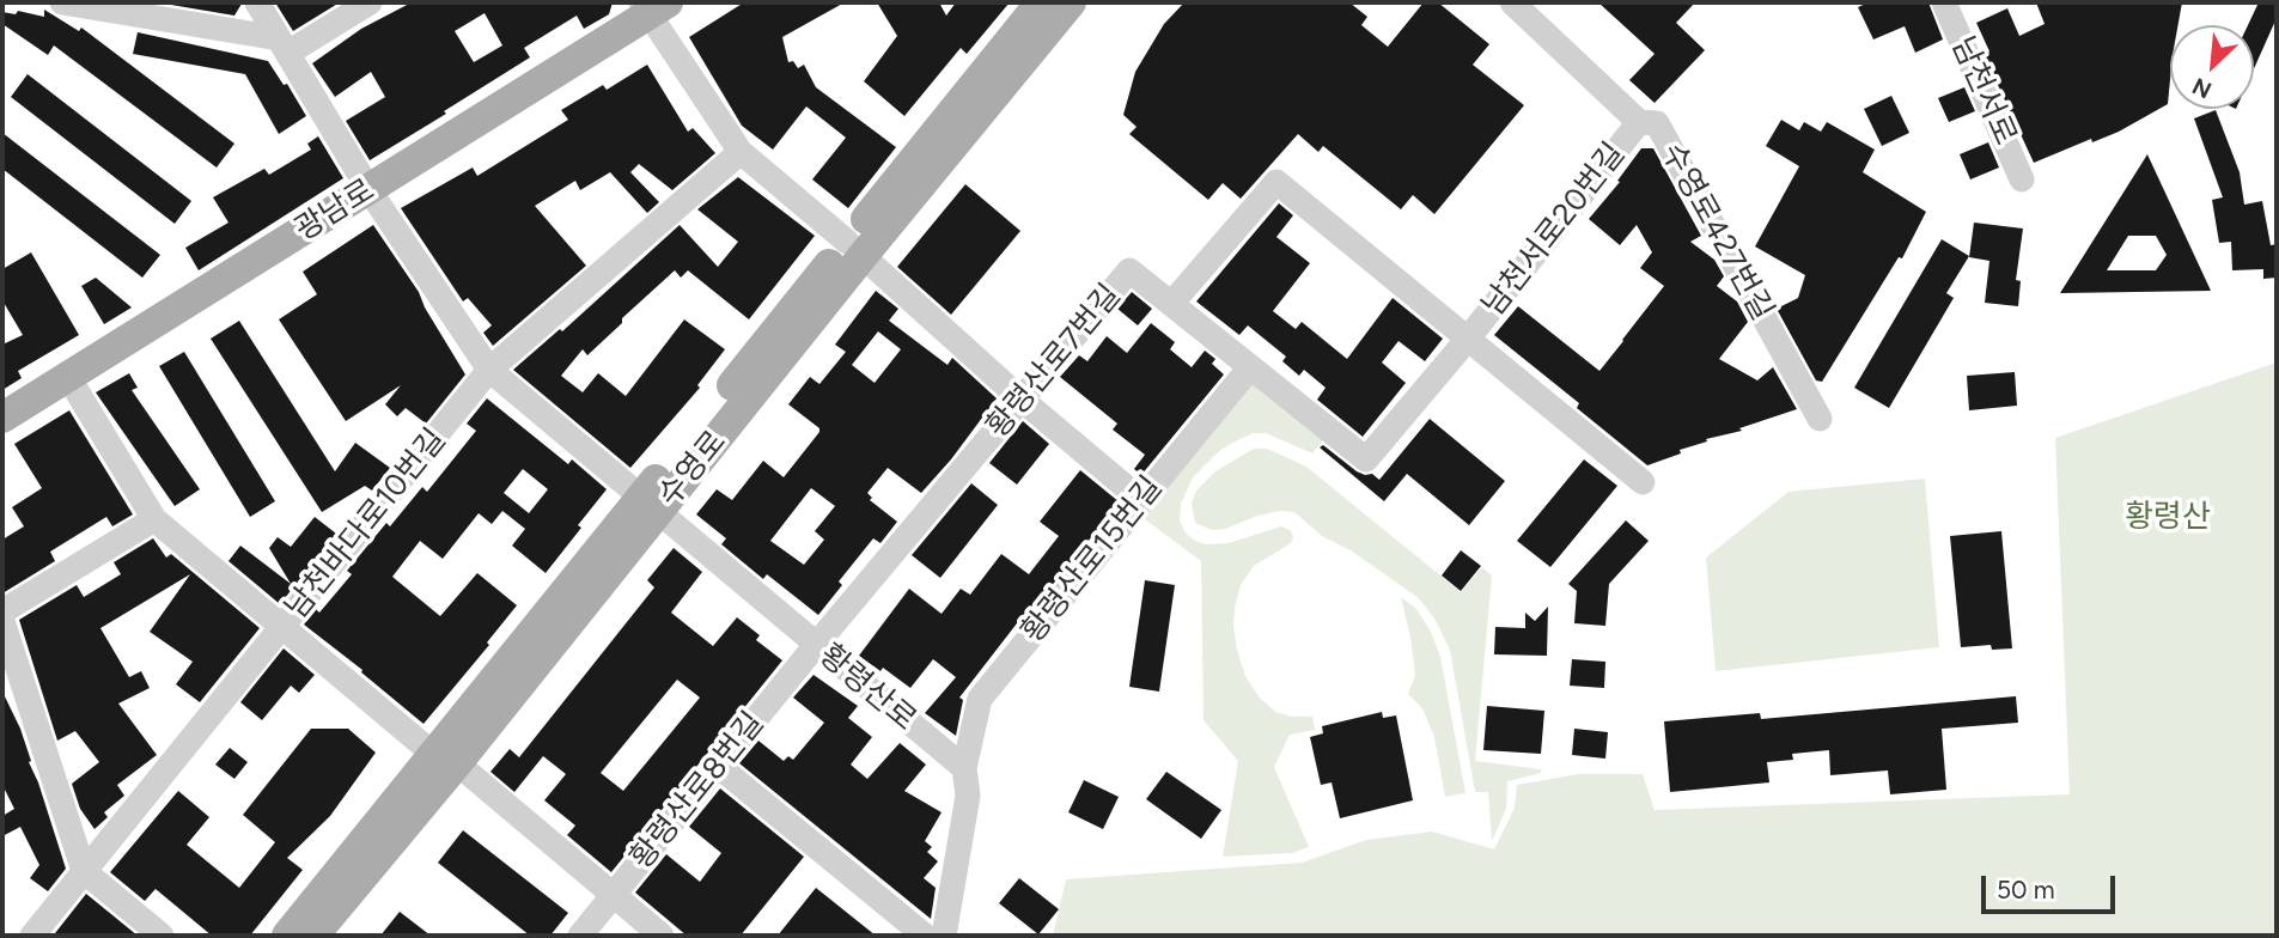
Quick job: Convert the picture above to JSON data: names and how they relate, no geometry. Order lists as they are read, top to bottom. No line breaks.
{"streets":{"main road":["광남로","수영로"],"street":["남천서로","남천서로20번길","수영로427번길","황령산로7번길","남천바다로10번길","황령산로15번길","황령산로","황령산로8번길"]},"crossings":[["광남로","황령산로"],["남천서로20번길","수영로427번길"],["남천서로20번길","황령산로7번길"],["황령산로7번길","황령산로15번길"],["황령산로7번길","황령산로"],["황령산로7번길","황령산로8번길"],["수영로","황령산로"],["남천바다로10번길","황령산로"],["황령산로15번길","황령산로"],["황령산로","황령산로8번길"]],"parks":["황령산"],"scale_bar":"50 m","north":"bottom left"}
